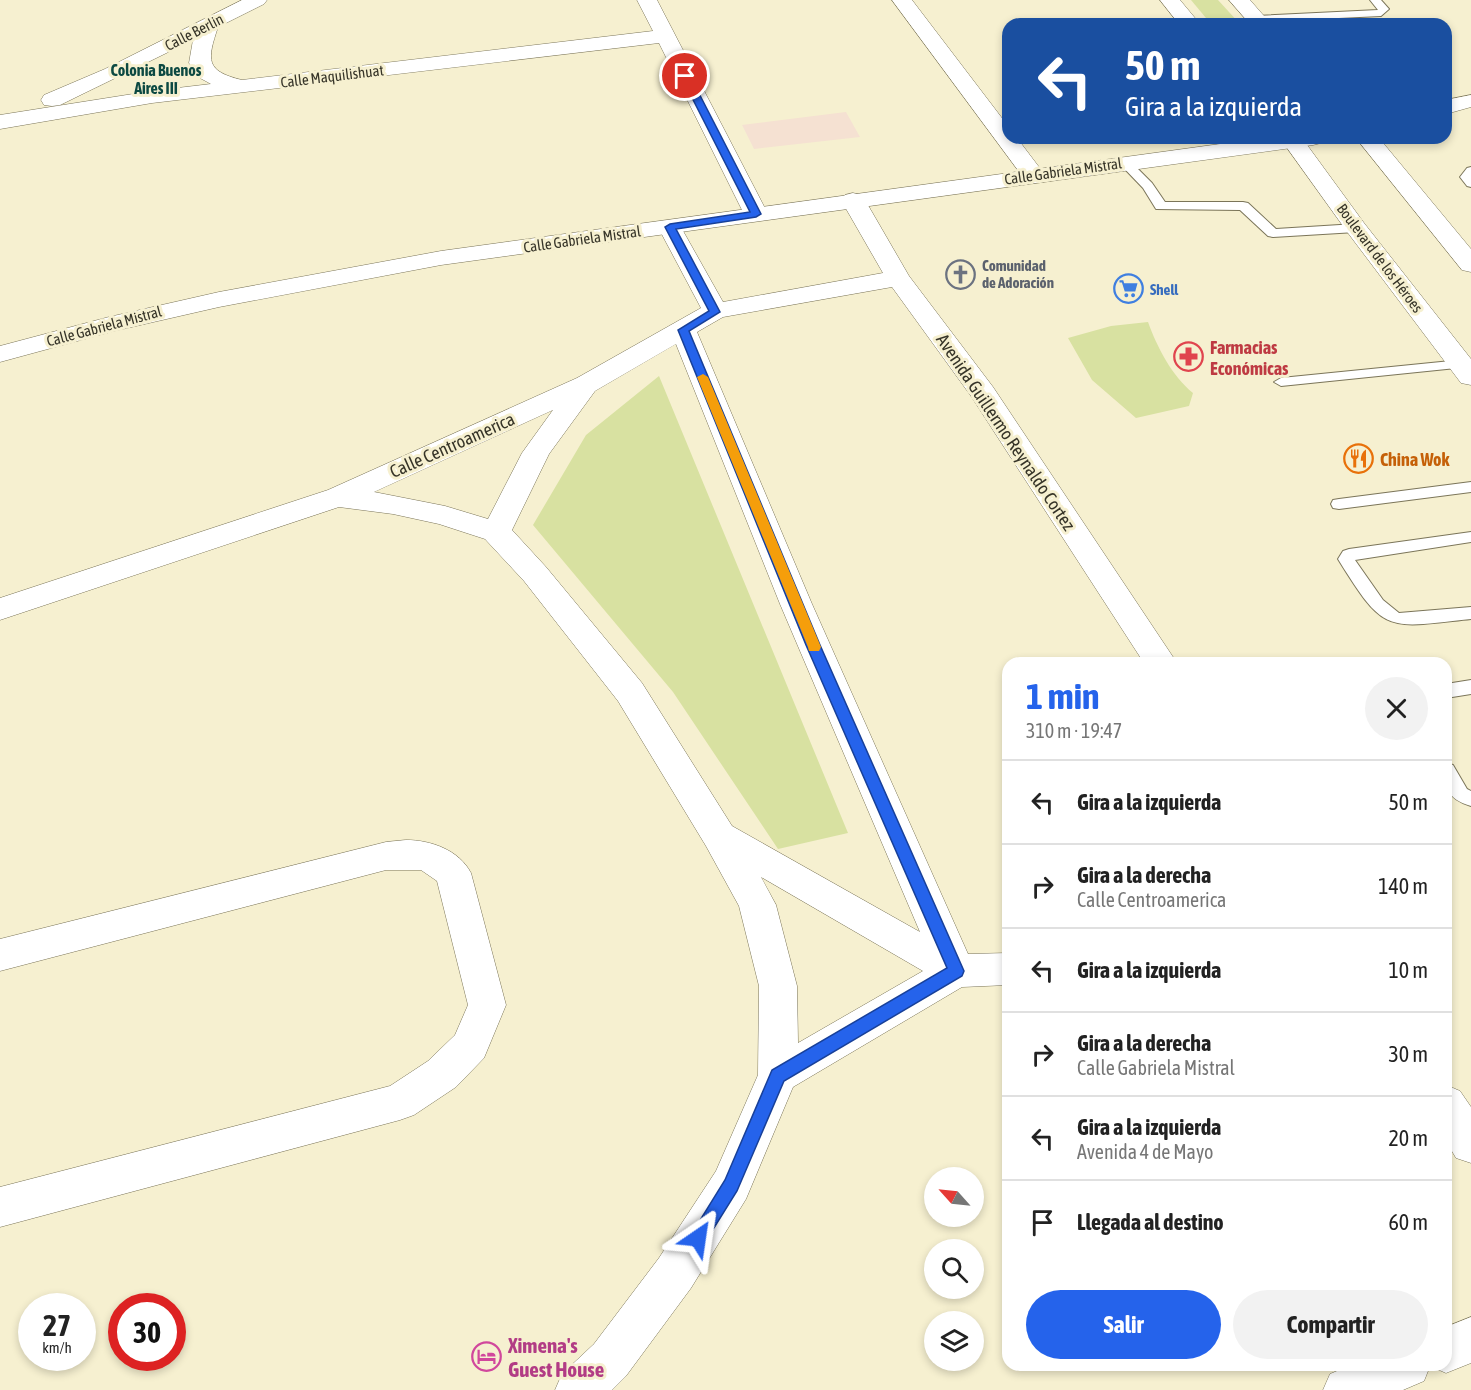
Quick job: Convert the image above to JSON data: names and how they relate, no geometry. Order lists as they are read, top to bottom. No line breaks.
{"streets":{"street":["Calle Berlin","Calle Maquilishuat","Calle Gabriela Mistral","Boulevard de los Héroes","Avenida Guillermo Reynaldo Cortez","Calle Centroamerica"]},"crossings":[["Calle Berlin","Calle Maquilishuat"],["Calle Gabriela Mistral","Avenida Guillermo Reynaldo Cortez"],["Avenida Guillermo Reynaldo Cortez","Calle Centroamerica"]],"districts":["Colonia Buenos Aires III"],"places":{"church":["Comunidad de Adoración"],"supermarket":["Shell"],"pharmacy":["Farmacias Económicas"],"restaurant":["China Wok"],"hotel":["Ximena's Guest House"]},"north":"top left","page":{"turn":["50 m","Gira a la izquierda"],"heading":["1 min","310 m · 19:47"],"list":[{"name":"Gira a la izquierda","value":"50 m"},{"name":"Gira a la derecha","note":"Calle Centroamerica","value":"140 m"},{"name":"Gira a la izquierda","value":"10 m"},{"name":"Gira a la derecha","note":"Calle Gabriela Mistral","value":"30 m"},{"name":"Gira a la izquierda","note":"Avenida 4 de Mayo","value":"20 m"},{"name":"Llegada al destino","value":"60 m"}],"buttons":["Salir","Compartir"],"speed":"27 km/h","limit":"30"}}
